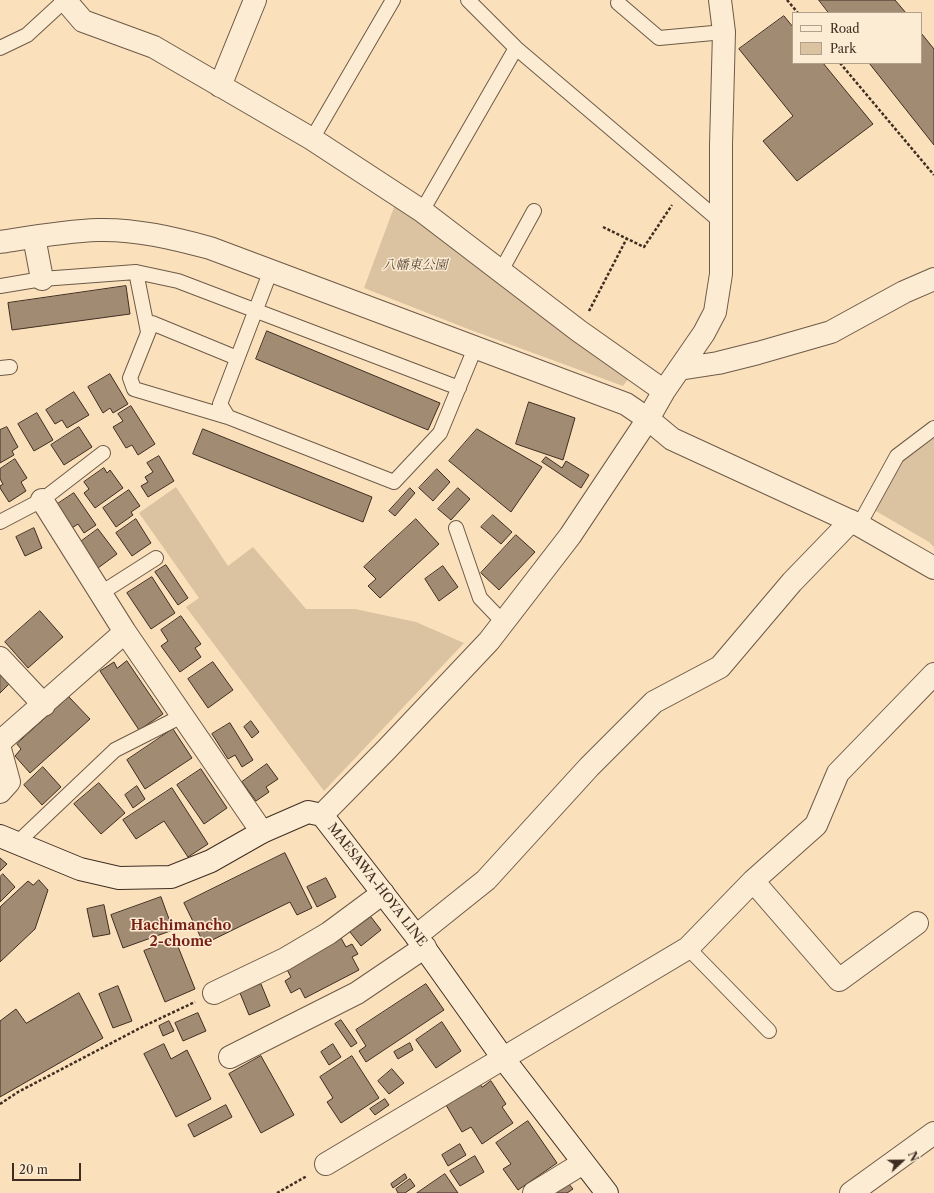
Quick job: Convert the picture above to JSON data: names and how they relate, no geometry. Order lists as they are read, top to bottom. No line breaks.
{"streets":{"street":["MAESAWA-HOYA LINE"]},"districts":["Hachimancho 2-chome"],"parks":["八幡東公園"],"legend":["Road","Park"],"scale_bar":"20 m","north":"right"}
